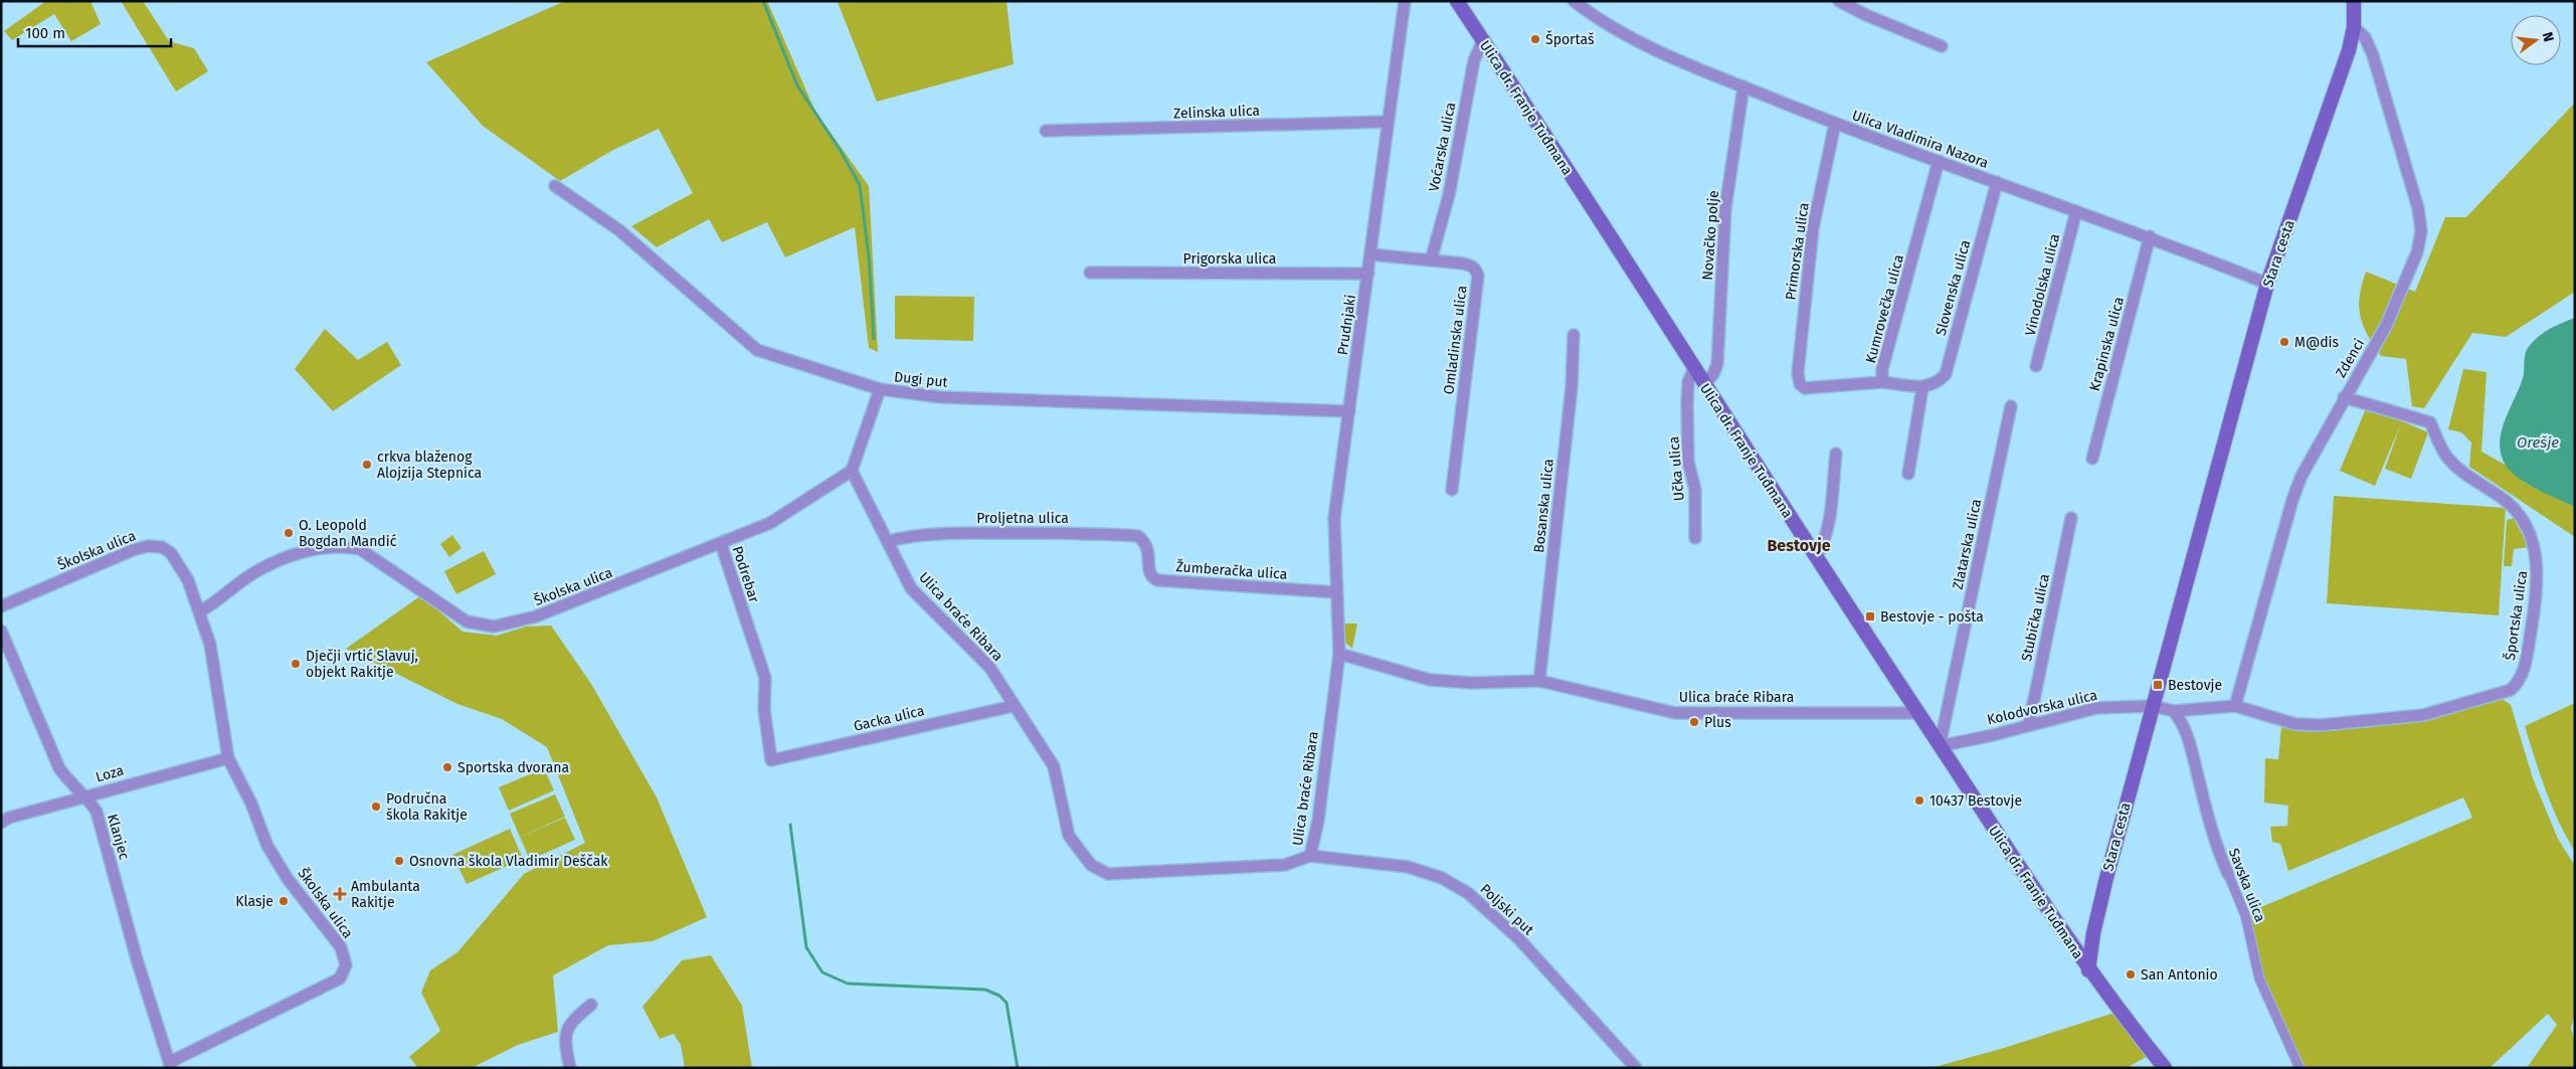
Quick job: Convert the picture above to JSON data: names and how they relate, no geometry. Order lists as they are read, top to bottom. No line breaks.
{"streets":{"main road":["Ulica dr. Franje Tuđmana","Stara cesta"],"street":["Zelinska ulica","Ulica Vladimira Nazora","Voćarska ulica","Novačko polje","Primorska ulica","Prigorska ulica","Vinodolska ulica","Slovenska ulica","Kumrovečka ulica","Prudnjaki","Omladinska ulica","Krapinska ulica","Zdenci","Dugi put","Učka ulica","Bosanska ulica","Proljetna ulica","Zlatarska ulica","Školska ulica","Žumberačka ulica","Podrebar","Športska ulica","Ulica braće Ribara","Stubička ulica","Kolodvorska ulica","Gacka ulica","Loza","Klanjec","Savska ulica","Poljski put"]},"crossings":[["Ulica dr. Franje Tuđmana","Voćarska ulica"],["Ulica dr. Franje Tuđmana","Novačko polje"],["Ulica dr. Franje Tuđmana","Stara cesta"],["Ulica dr. Franje Tuđmana","Učka ulica"],["Ulica dr. Franje Tuđmana","Zlatarska ulica"],["Ulica dr. Franje Tuđmana","Ulica braće Ribara"],["Ulica dr. Franje Tuđmana","Kolodvorska ulica"],["Zelinska ulica","Prudnjaki"],["Ulica Vladimira Nazora","Novačko polje"],["Ulica Vladimira Nazora","Primorska ulica"],["Ulica Vladimira Nazora","Stara cesta"],["Ulica Vladimira Nazora","Vinodolska ulica"],["Ulica Vladimira Nazora","Slovenska ulica"],["Ulica Vladimira Nazora","Kumrovečka ulica"],["Ulica Vladimira Nazora","Krapinska ulica"],["Voćarska ulica","Omladinska ulica"],["Primorska ulica","Kumrovečka ulica"],["Stara cesta","Zdenci"],["Stara cesta","Kolodvorska ulica"],["Prigorska ulica","Prudnjaki"],["Prudnjaki","Omladinska ulica"],["Prudnjaki","Dugi put"],["Prudnjaki","Žumberačka ulica"],["Prudnjaki","Ulica braće Ribara"],["Zdenci","Športska ulica"],["Zdenci","Kolodvorska ulica"],["Bosanska ulica","Ulica braće Ribara"],["Proljetna ulica","Žumberačka ulica"],["Proljetna ulica","Ulica braće Ribara"],["Zlatarska ulica","Kolodvorska ulica"],["Školska ulica","Podrebar"],["Školska ulica","Loza"],["Školska ulica","Klanjec"],["Podrebar","Ulica braće Ribara"],["Podrebar","Gacka ulica"],["Športska ulica","Kolodvorska ulica"],["Ulica braće Ribara","Gacka ulica"],["Ulica braće Ribara","Poljski put"],["Stubička ulica","Kolodvorska ulica"],["Kolodvorska ulica","Savska ulica"],["Loza","Klanjec"]],"districts":["Bestovje"],"water":["Orešje"],"places":{"other":["Športaš","M@dis","crkva blaženog Alojzija Stepnica","O. Leopold Bogdan Mandić","Dječji vrtić Slavuj, objekt Rakitje","Plus","Sportska dvorana","10437 Bestovje","Područna škola Rakitje","Osnovna škola Vladimir Deščak","Klasje","San Antonio"],"transit":["Bestovje - pošta","Bestovje"],"health":["Ambulanta Rakitje"]},"scale_bar":"100 m","north":"right"}
